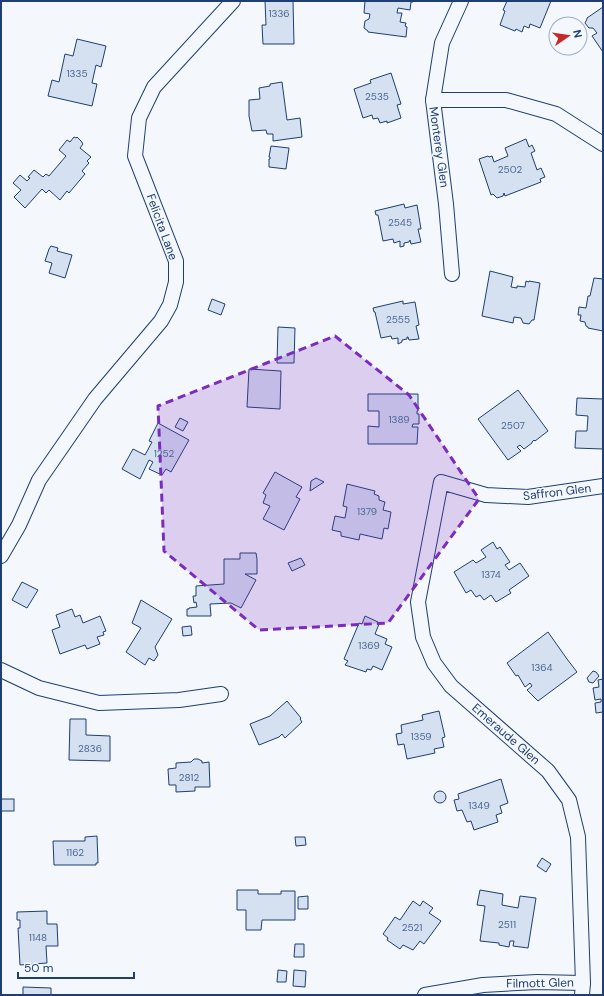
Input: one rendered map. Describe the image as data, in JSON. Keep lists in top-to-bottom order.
{
  "streets": {
    "street": [
      "Monterey Glen",
      "Felicita Lane",
      "Saffron Glen",
      "Emeraude Glen",
      "Filmott Glen"
    ]
  },
  "crossings": [
    ["Saffron Glen", "Emeraude Glen"],
    ["Emeraude Glen", "Filmott Glen"]
  ],
  "house_numbers": [
    "1336",
    "1335",
    "2535",
    "2502",
    "2545",
    "2555",
    "1389",
    "2507",
    "1252",
    "1379",
    "1374",
    "1369",
    "1364",
    "1359",
    "2836",
    "2812",
    "1349",
    "1162",
    "2511",
    "2521",
    "1148"
  ],
  "scale_bar": "50 m",
  "north": "right"
}
